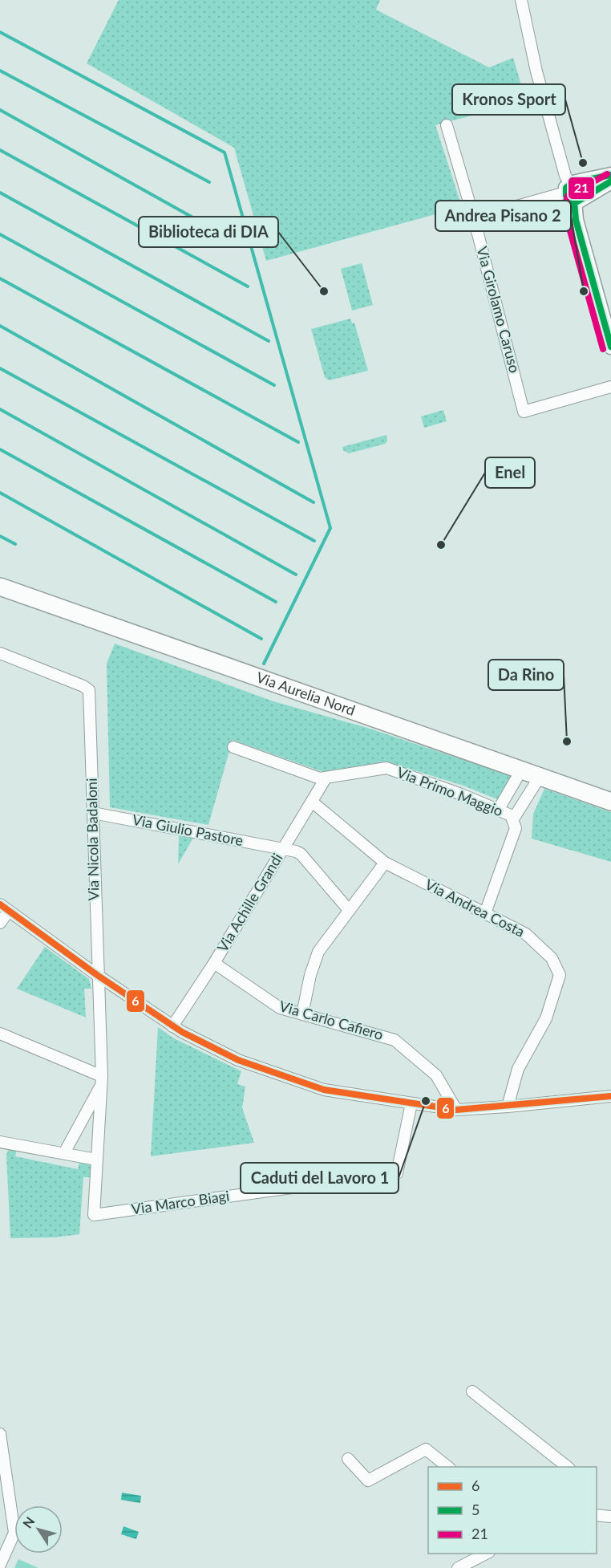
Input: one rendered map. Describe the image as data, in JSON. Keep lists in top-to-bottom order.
{
  "streets": {
    "main road": ["Via Aurelia Nord"],
    "street": [
      "Via Girolamo Caruso",
      "Via Primo Maggio",
      "Via Giulio Pastore",
      "Via Nicola Badaloni",
      "Via Achille Grandi",
      "Via Andrea Costa",
      "Via Carlo Cafiero",
      "Via Marco Biagi"
    ]
  },
  "crossings": [
    ["Via Primo Maggio", "Via Achille Grandi"],
    ["Via Primo Maggio", "Via Andrea Costa"],
    ["Via Giulio Pastore", "Via Nicola Badaloni"],
    ["Via Giulio Pastore", "Via Achille Grandi"],
    ["Via Nicola Badaloni", "Via Marco Biagi"],
    ["Via Achille Grandi", "Via Andrea Costa"],
    ["Via Achille Grandi", "Via Carlo Cafiero"]
  ],
  "places": [
    "Kronos Sport",
    "Biblioteca di DIA",
    "Andrea Pisano 2",
    "Enel",
    "Da Rino",
    "Caduti del Lavoro 1"
  ],
  "lines": ["transit line 21", "transit line 5", "transit line 6"],
  "legend": ["6", "5", "21"],
  "north": "top left"
}
